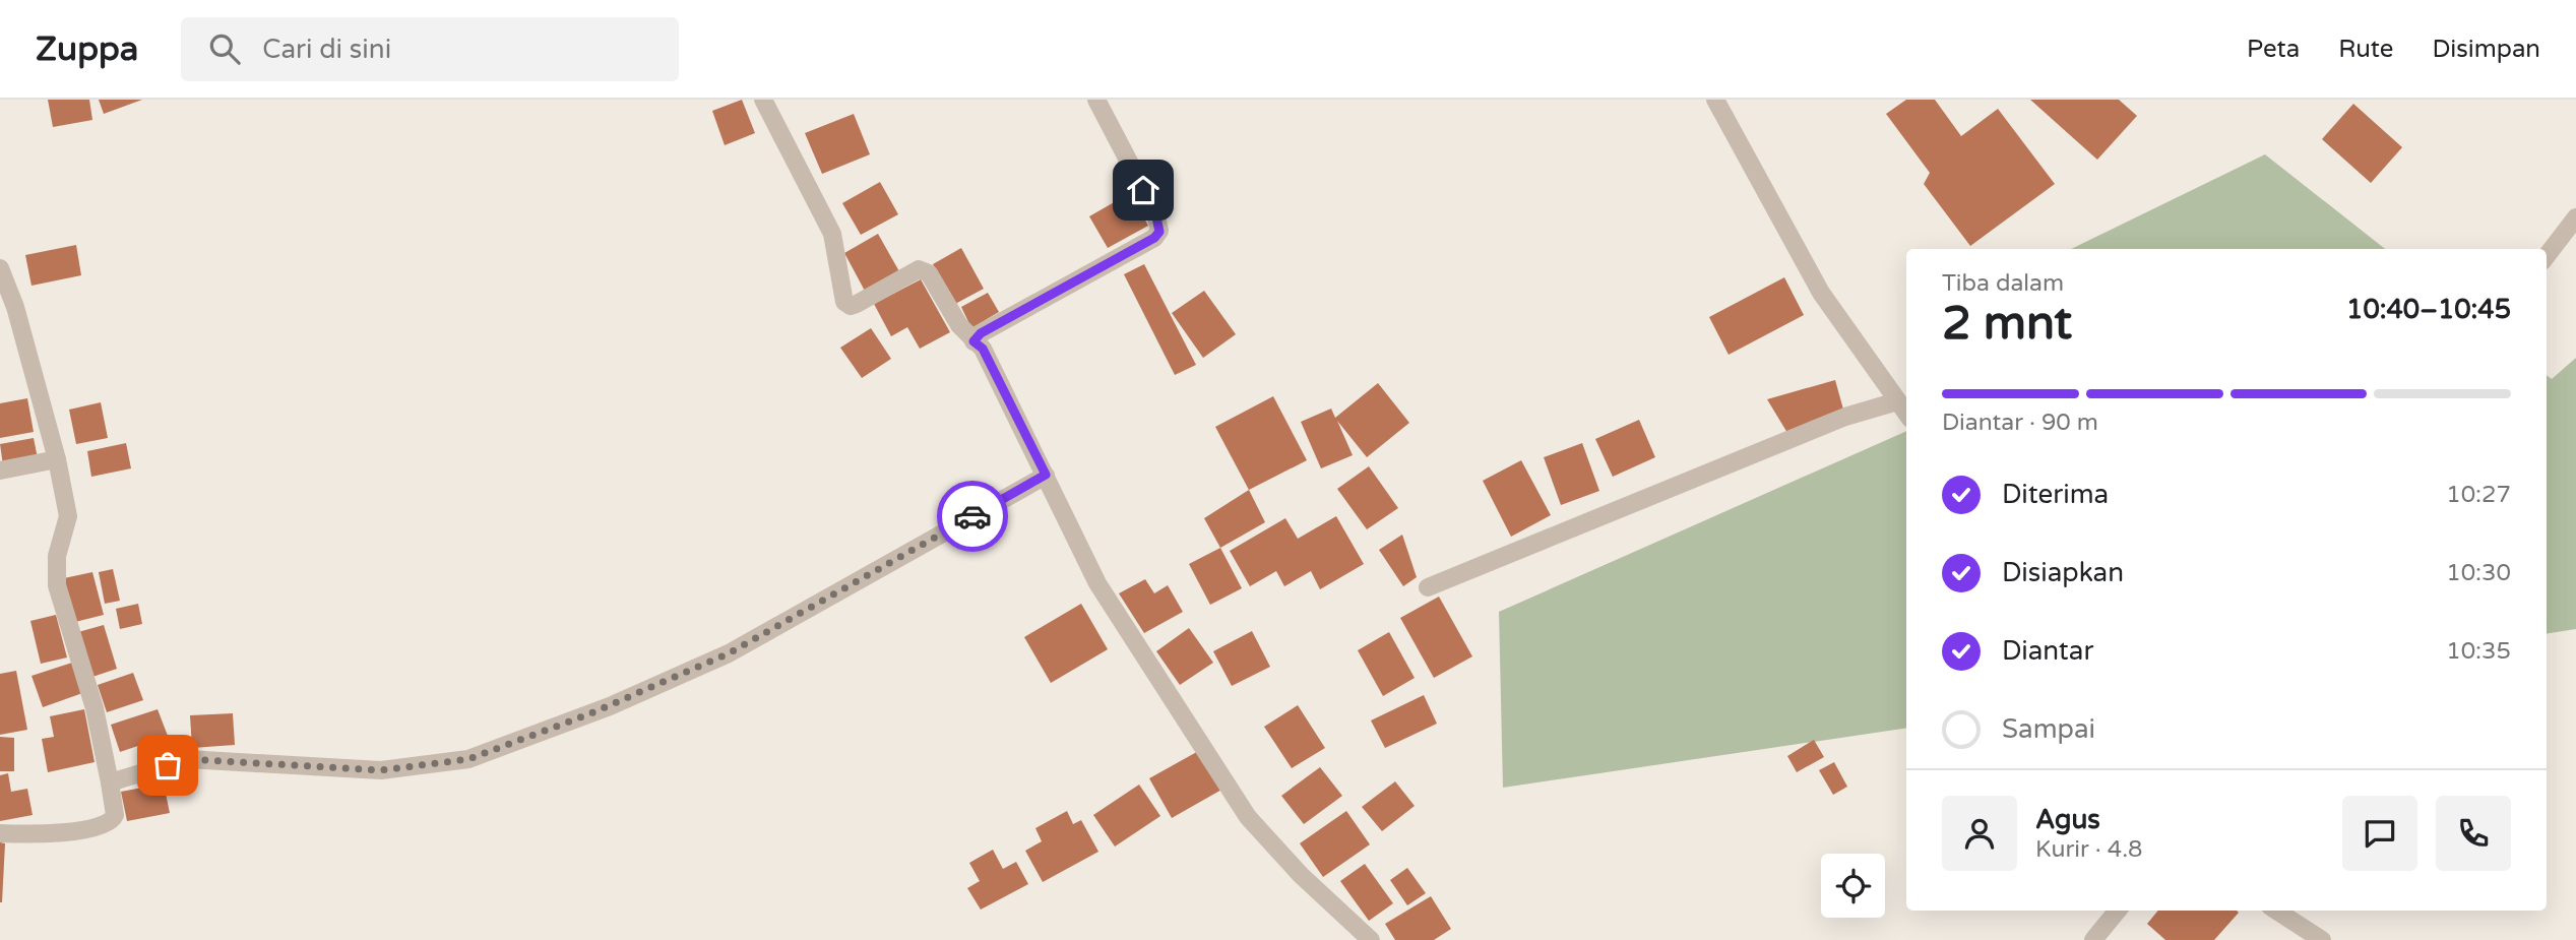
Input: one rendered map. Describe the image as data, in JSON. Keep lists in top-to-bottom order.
{
  "page": {
    "header": "Zuppa",
    "search": "Cari di sini",
    "nav": ["Peta", "Rute", "Disimpan"],
    "heading": ["2 mnt", "Tiba dalam", "10:40–10:45"],
    "panel": ["Agus", "Kurir · 4.8"],
    "bar": "Diantar · 90 m",
    "list": [
      ["Diterima", "10:27"],
      ["Disiapkan", "10:30"],
      ["Diantar", "10:35"],
      "Sampai"
    ]
  }
}
